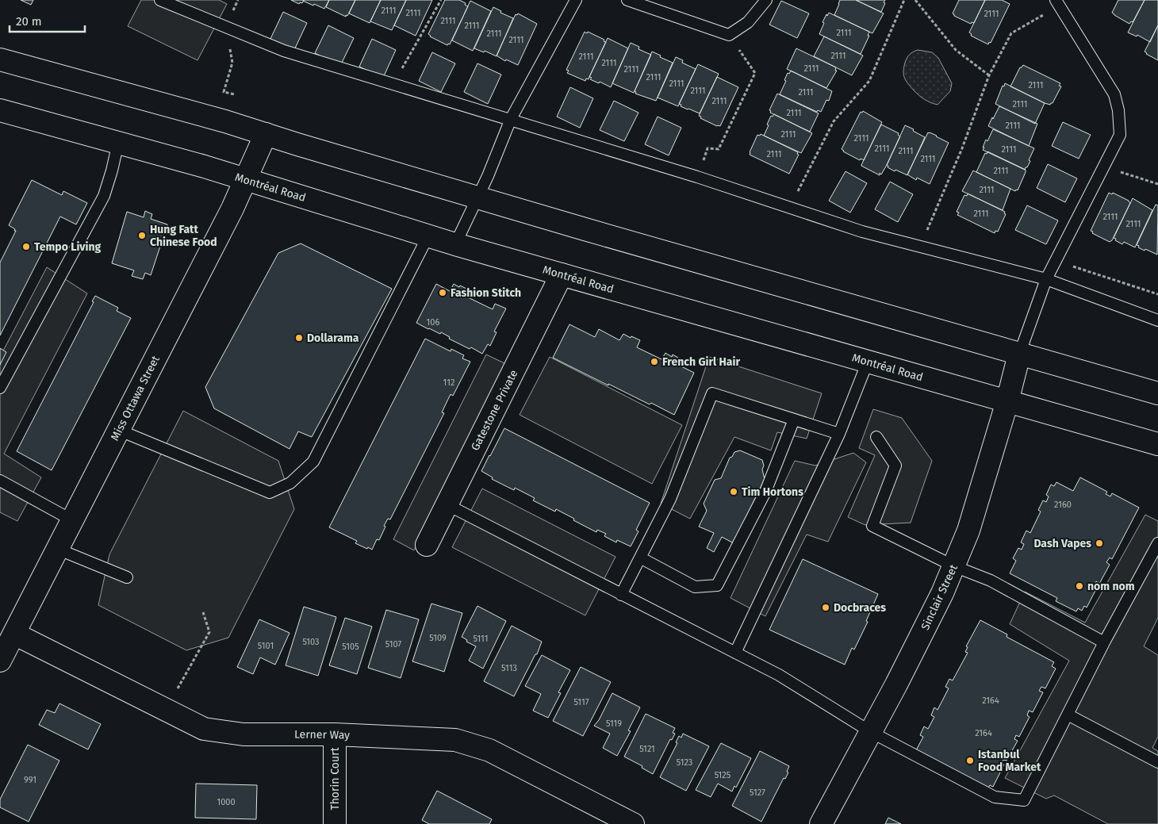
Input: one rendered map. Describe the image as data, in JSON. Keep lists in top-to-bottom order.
{
  "streets": {
    "main road": [
      "Montréal Road",
      "Miss Ottawa Street",
      "Gatestone Private",
      "Sinclair Street",
      "Lerner Way",
      "Thorin Court"
    ]
  },
  "crossings": [
    ["Montréal Road", "Miss Ottawa Street"],
    ["Montréal Road", "Gatestone Private"],
    ["Montréal Road", "Sinclair Street"],
    ["Miss Ottawa Street", "Lerner Way"],
    ["Lerner Way", "Thorin Court"]
  ],
  "places": [
    "Hung Fatt Chinese Food",
    "Tempo Living",
    "Fashion Stitch",
    "Dollarama",
    "French Girl Hair",
    "Tim Hortons",
    "Dash Vapes",
    "nom nom",
    "Docbraces",
    "Istanbul Food Market"
  ],
  "house_numbers": [
    "2111",
    "2111",
    "2111",
    "2111",
    "2111",
    "2111",
    "2111",
    "2111",
    "2111",
    "2111",
    "2111",
    "2111",
    "2111",
    "2111",
    "2111",
    "2111",
    "2111",
    "2111",
    "2111",
    "2111",
    "2111",
    "2111",
    "2111",
    "2111",
    "2111",
    "2111",
    "2111",
    "2111",
    "2111",
    "2111",
    "2111",
    "2111",
    "2111",
    "2111",
    "106",
    "112",
    "2160",
    "5109",
    "5111",
    "5103",
    "5107",
    "5101",
    "5105",
    "5113",
    "2164",
    "5117",
    "5119",
    "2164",
    "5121",
    "5123",
    "5125",
    "991",
    "5127",
    "1000"
  ],
  "scale_bar": "20 m"
}
